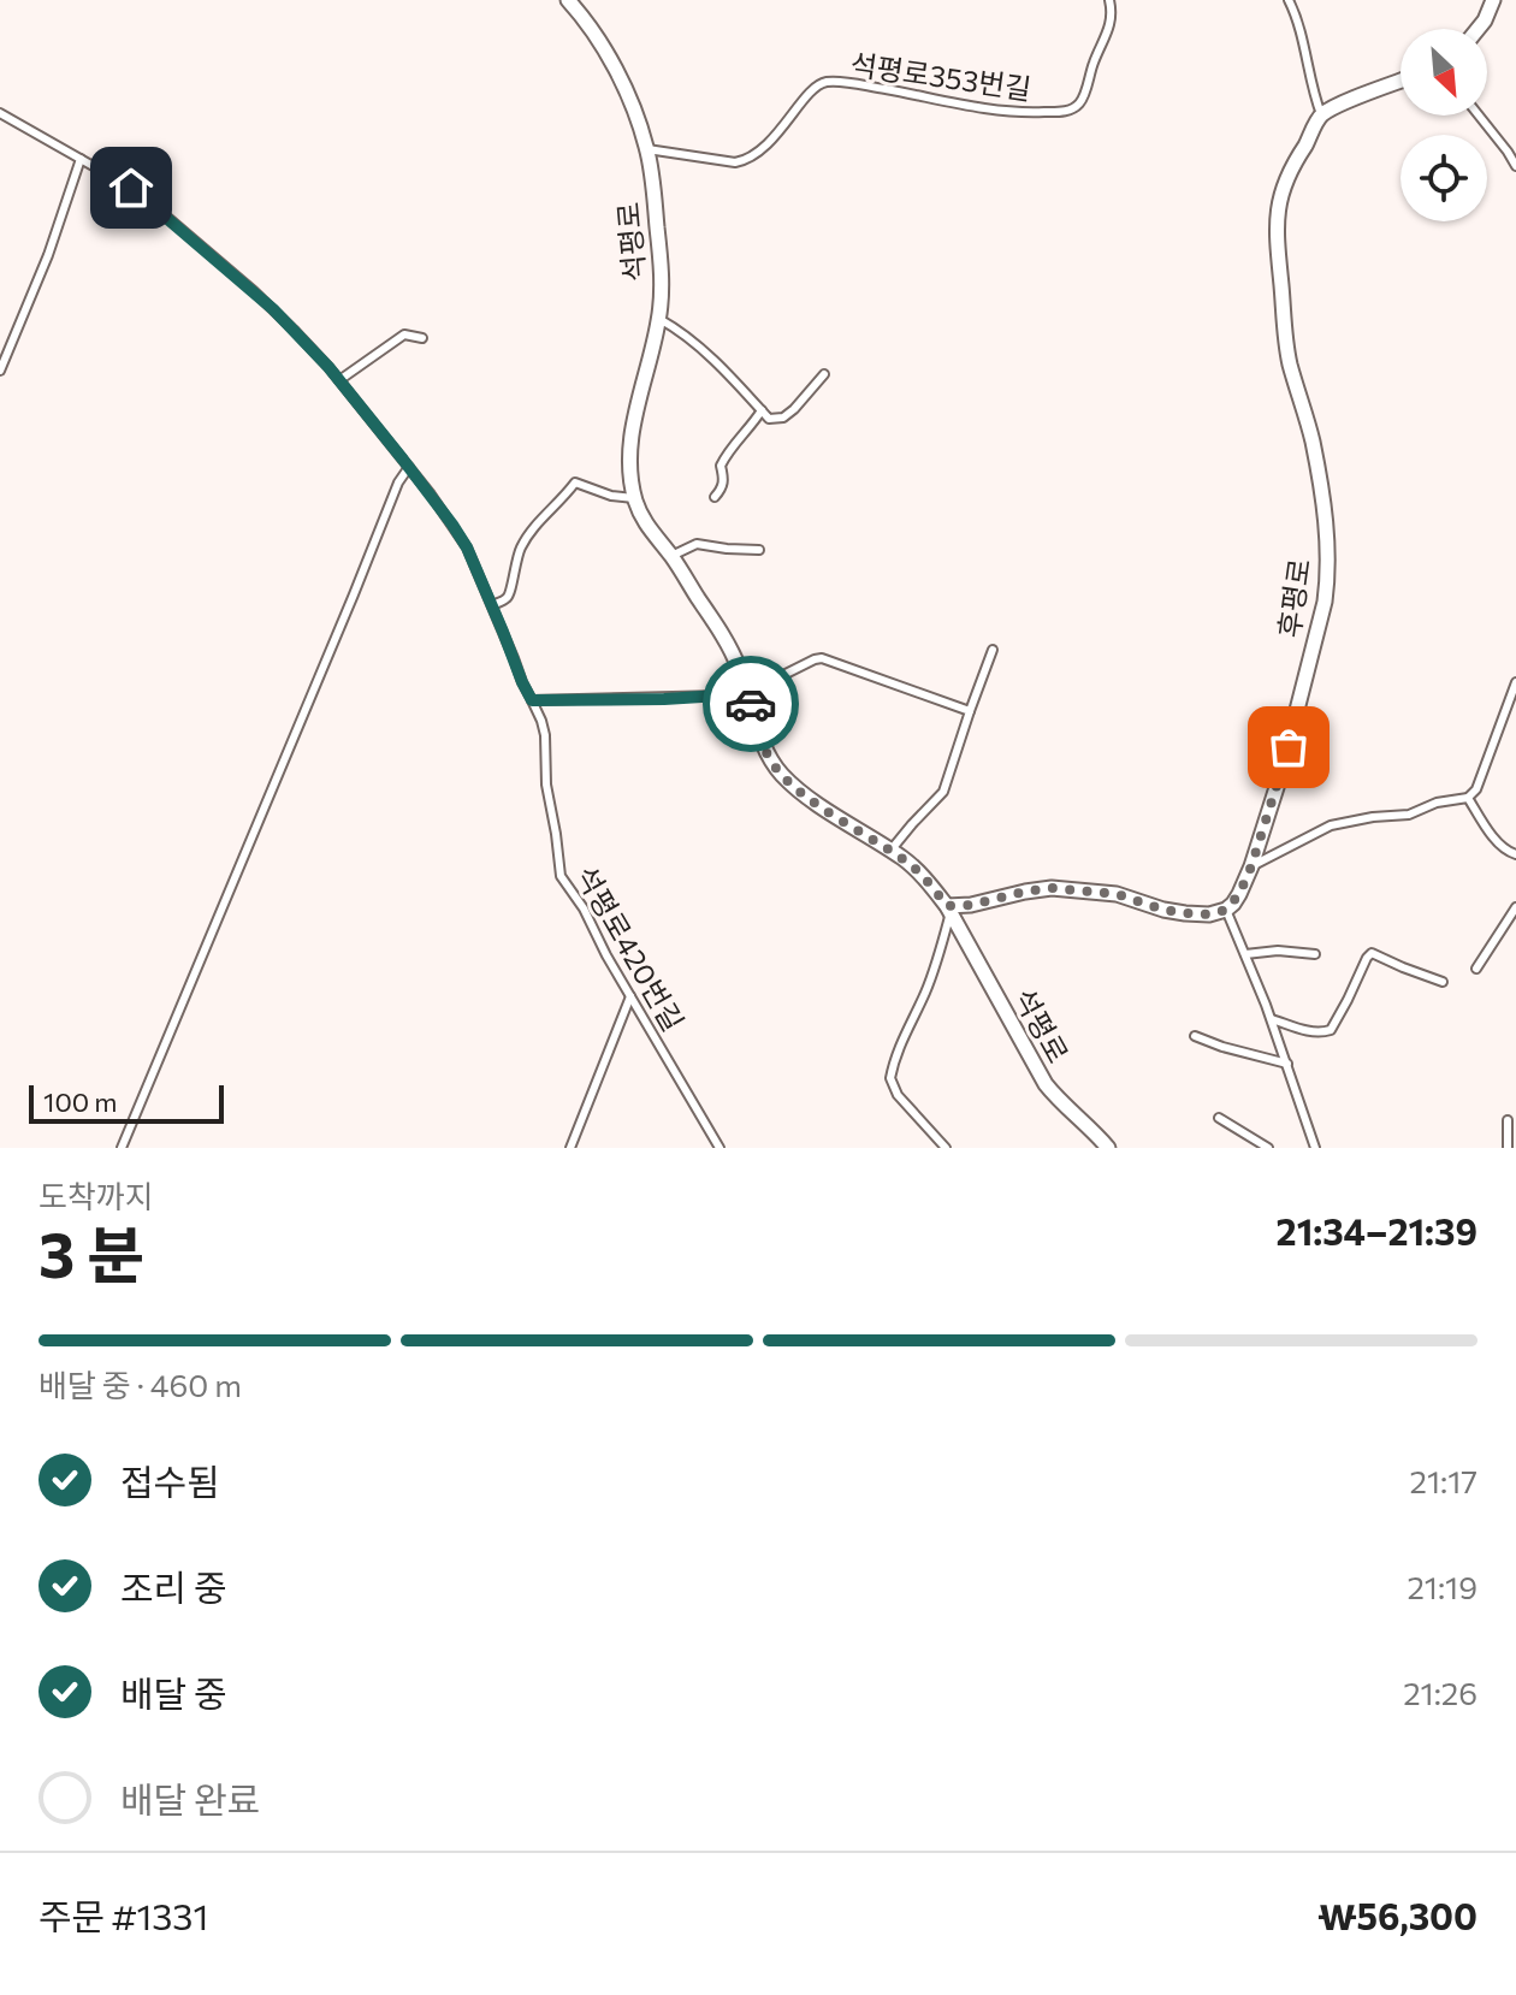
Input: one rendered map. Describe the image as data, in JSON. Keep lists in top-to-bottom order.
{
  "streets": {
    "street": ["석평로", "후평로"],
    "lane": ["석평로353번길", "석평로420번길"]
  },
  "crossings": [
    ["석평로353번길", "석평로"]
  ],
  "scale_bar": "100 m",
  "north": "bottom right",
  "page": {
    "scale": "100 m",
    "heading": ["3 분", "도착까지", "21:34–21:39"],
    "panel": ["주문 #1331", "₩56,300"],
    "bar": "배달 중 · 460 m",
    "list": [
      ["접수됨", "21:17"],
      ["조리 중", "21:19"],
      ["배달 중", "21:26"],
      "배달 완료"
    ]
  }
}
